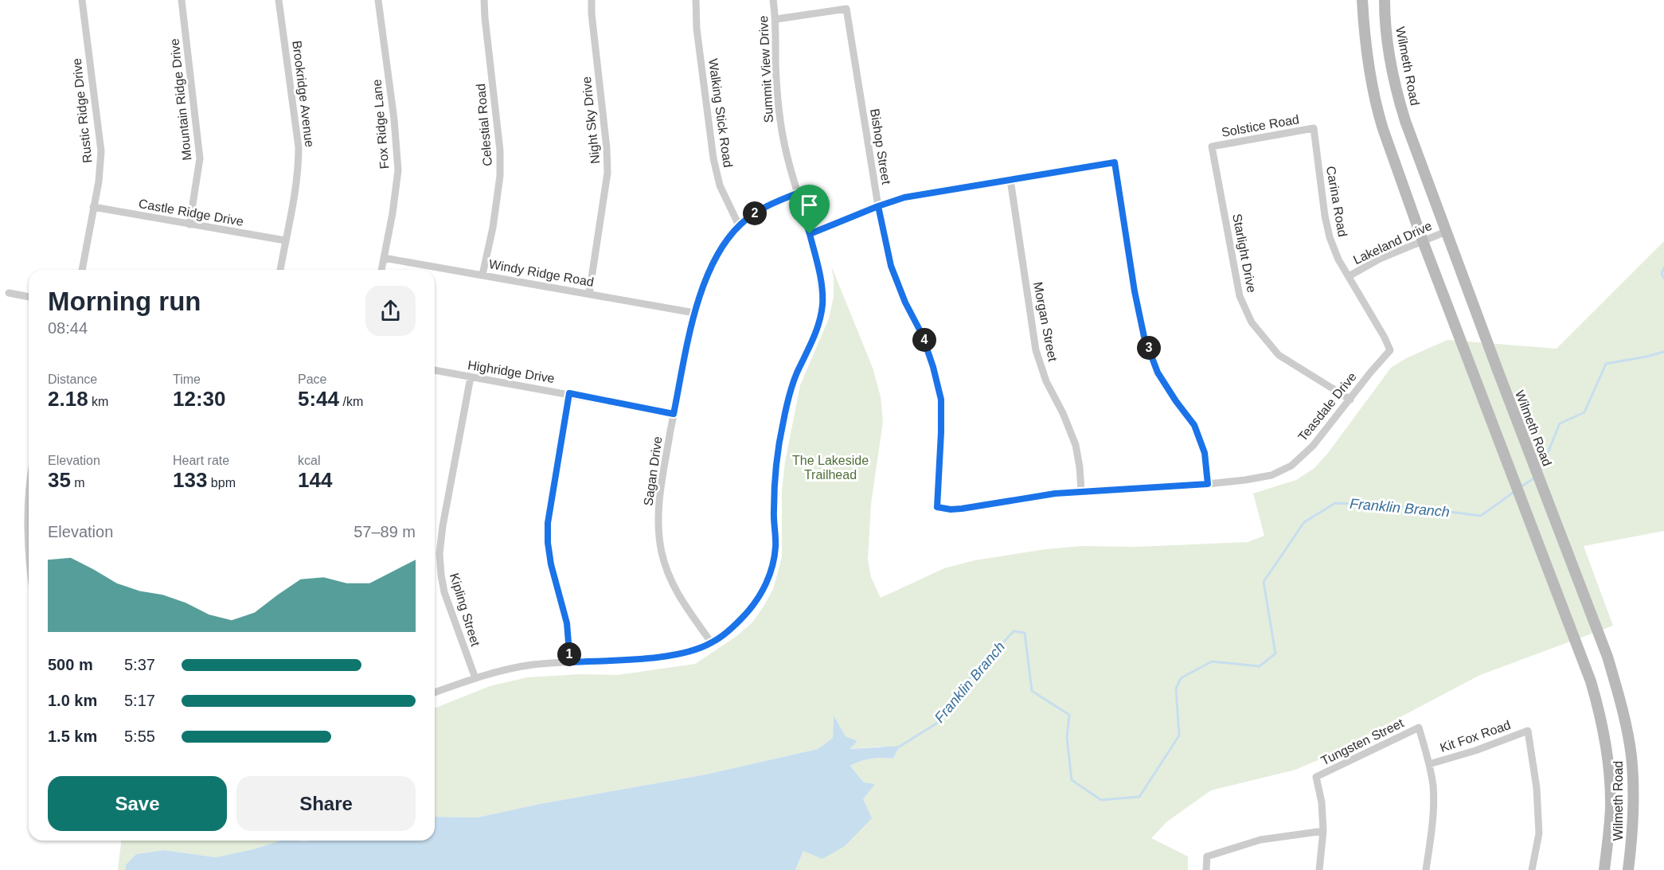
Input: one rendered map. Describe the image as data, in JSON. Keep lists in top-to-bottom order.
{
  "streets": {
    "street": [
      "Wilmeth Road",
      "Summit View Drive",
      "Brookridge Avenue",
      "Mountain Ridge Drive",
      "Rustic Ridge Drive",
      "Walking Stick Road",
      "Night Sky Drive",
      "Fox Ridge Lane",
      "Celestial Road",
      "Solstice Road",
      "Bishop Street",
      "Carina Road",
      "Castle Ridge Drive",
      "Lakeland Drive",
      "Starlight Drive",
      "Windy Ridge Road",
      "Morgan Street",
      "Highridge Drive",
      "Teasdale Drive",
      "Sagan Drive",
      "Kipling Street",
      "Kit Fox Road",
      "Tungsten Street"
    ]
  },
  "crossings": [
    ["Wilmeth Road", "Lakeland Drive"],
    ["Summit View Drive", "Bishop Street"],
    ["Summit View Drive", "Sagan Drive"],
    ["Summit View Drive", "Kipling Street"],
    ["Brookridge Avenue", "Castle Ridge Drive"],
    ["Mountain Ridge Drive", "Castle Ridge Drive"],
    ["Rustic Ridge Drive", "Castle Ridge Drive"],
    ["Walking Stick Road", "Sagan Drive"],
    ["Night Sky Drive", "Windy Ridge Road"],
    ["Fox Ridge Lane", "Windy Ridge Road"],
    ["Celestial Road", "Windy Ridge Road"],
    ["Solstice Road", "Carina Road"],
    ["Solstice Road", "Starlight Drive"],
    ["Bishop Street", "Teasdale Drive"],
    ["Carina Road", "Lakeland Drive"],
    ["Carina Road", "Teasdale Drive"],
    ["Starlight Drive", "Teasdale Drive"],
    ["Windy Ridge Road", "Sagan Drive"],
    ["Morgan Street", "Teasdale Drive"],
    ["Highridge Drive", "Sagan Drive"],
    ["Highridge Drive", "Kipling Street"],
    ["Kit Fox Road", "Tungsten Street"]
  ],
  "water": ["Franklin Branch"],
  "parks": ["The Lakeside Trailhead"],
  "page": {
    "pins": [
      "2",
      "4",
      "3",
      "1"
    ],
    "heading": ["Morning run", "08:44"],
    "stats": [
      ["Distance", "2.18 km"],
      ["Time", "12:30"],
      ["Pace", "5:44 /km"],
      ["Elevation", "35 m"],
      ["Heart rate", "133 bpm"],
      ["kcal", "144"]
    ],
    "chart": ["Elevation", "57–89 m"],
    "list": [
      {
        "name": "500 m",
        "note": "5:37"
      },
      {
        "name": "1.0 km",
        "note": "5:17"
      },
      {
        "name": "1.5 km",
        "note": "5:55"
      }
    ],
    "buttons": ["Save", "Share"]
  }
}
